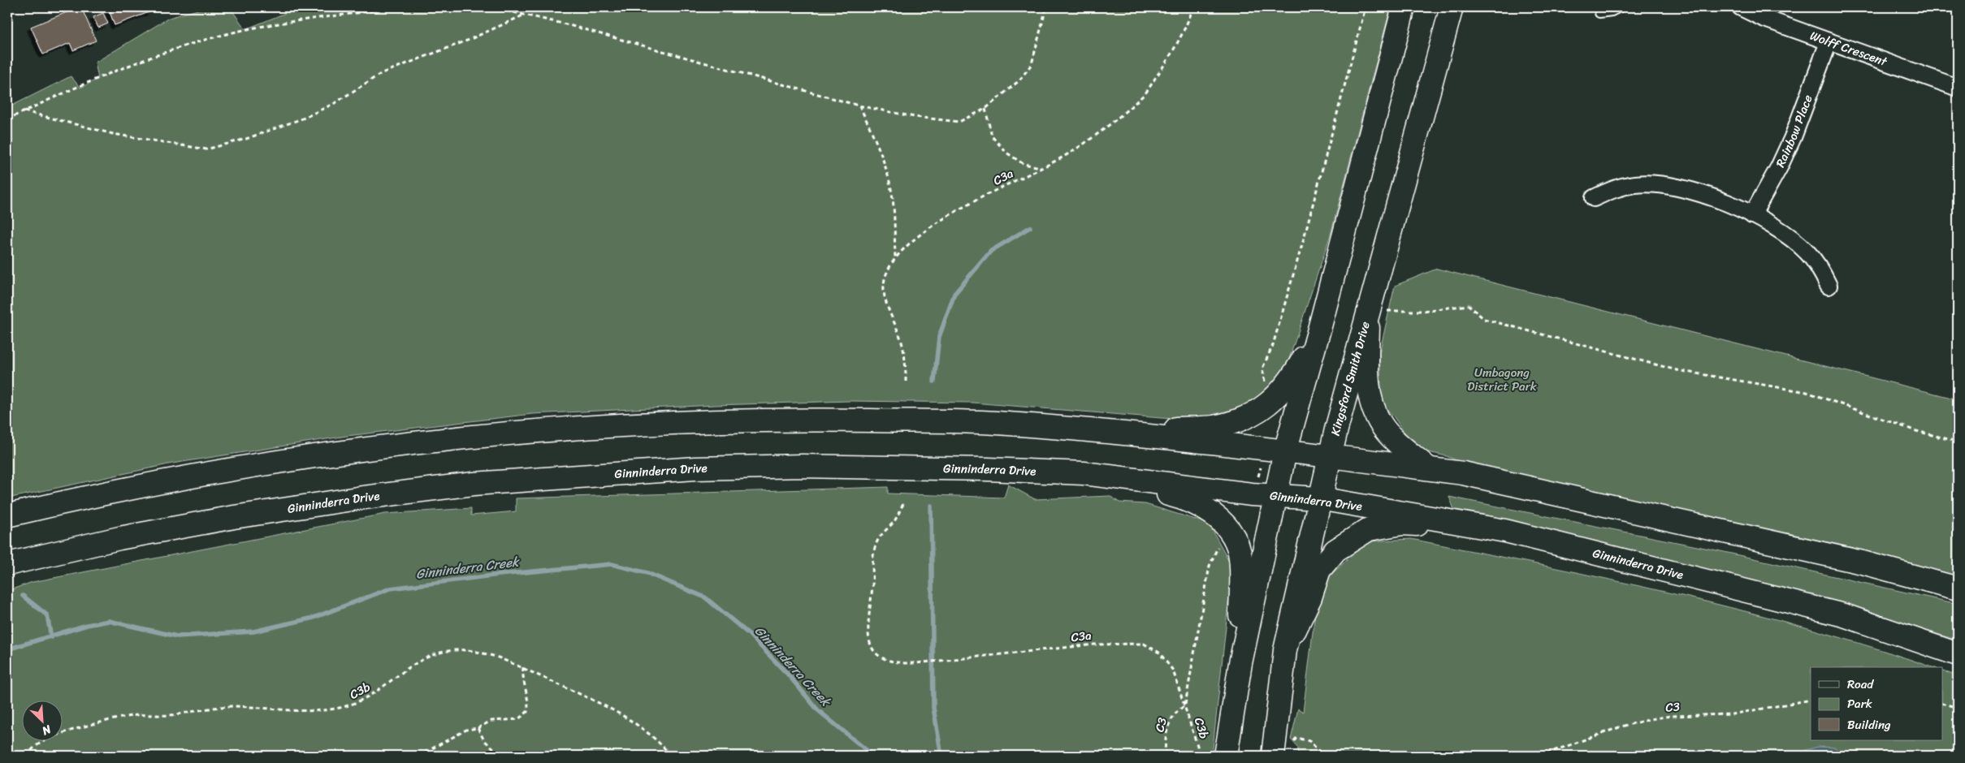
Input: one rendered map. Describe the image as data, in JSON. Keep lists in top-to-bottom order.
{
  "streets": {
    "main road": ["Kingsford Smith Drive", "Ginninderra Drive"],
    "street": ["Wolff Crescent", "Rainbow Place"],
    "path": ["C3a", "C3b", "C3"]
  },
  "crossings": [
    ["Wolff Crescent", "Rainbow Place"],
    ["C3a", "C3b"],
    ["C3a", "C3"],
    ["Kingsford Smith Drive", "Ginninderra Drive"],
    ["C3b", "C3"]
  ],
  "water": ["Ginninderra Creek"],
  "parks": ["Umbagong District Park"],
  "legend": ["Road", "Park", "Building"],
  "north": "bottom right"
}
